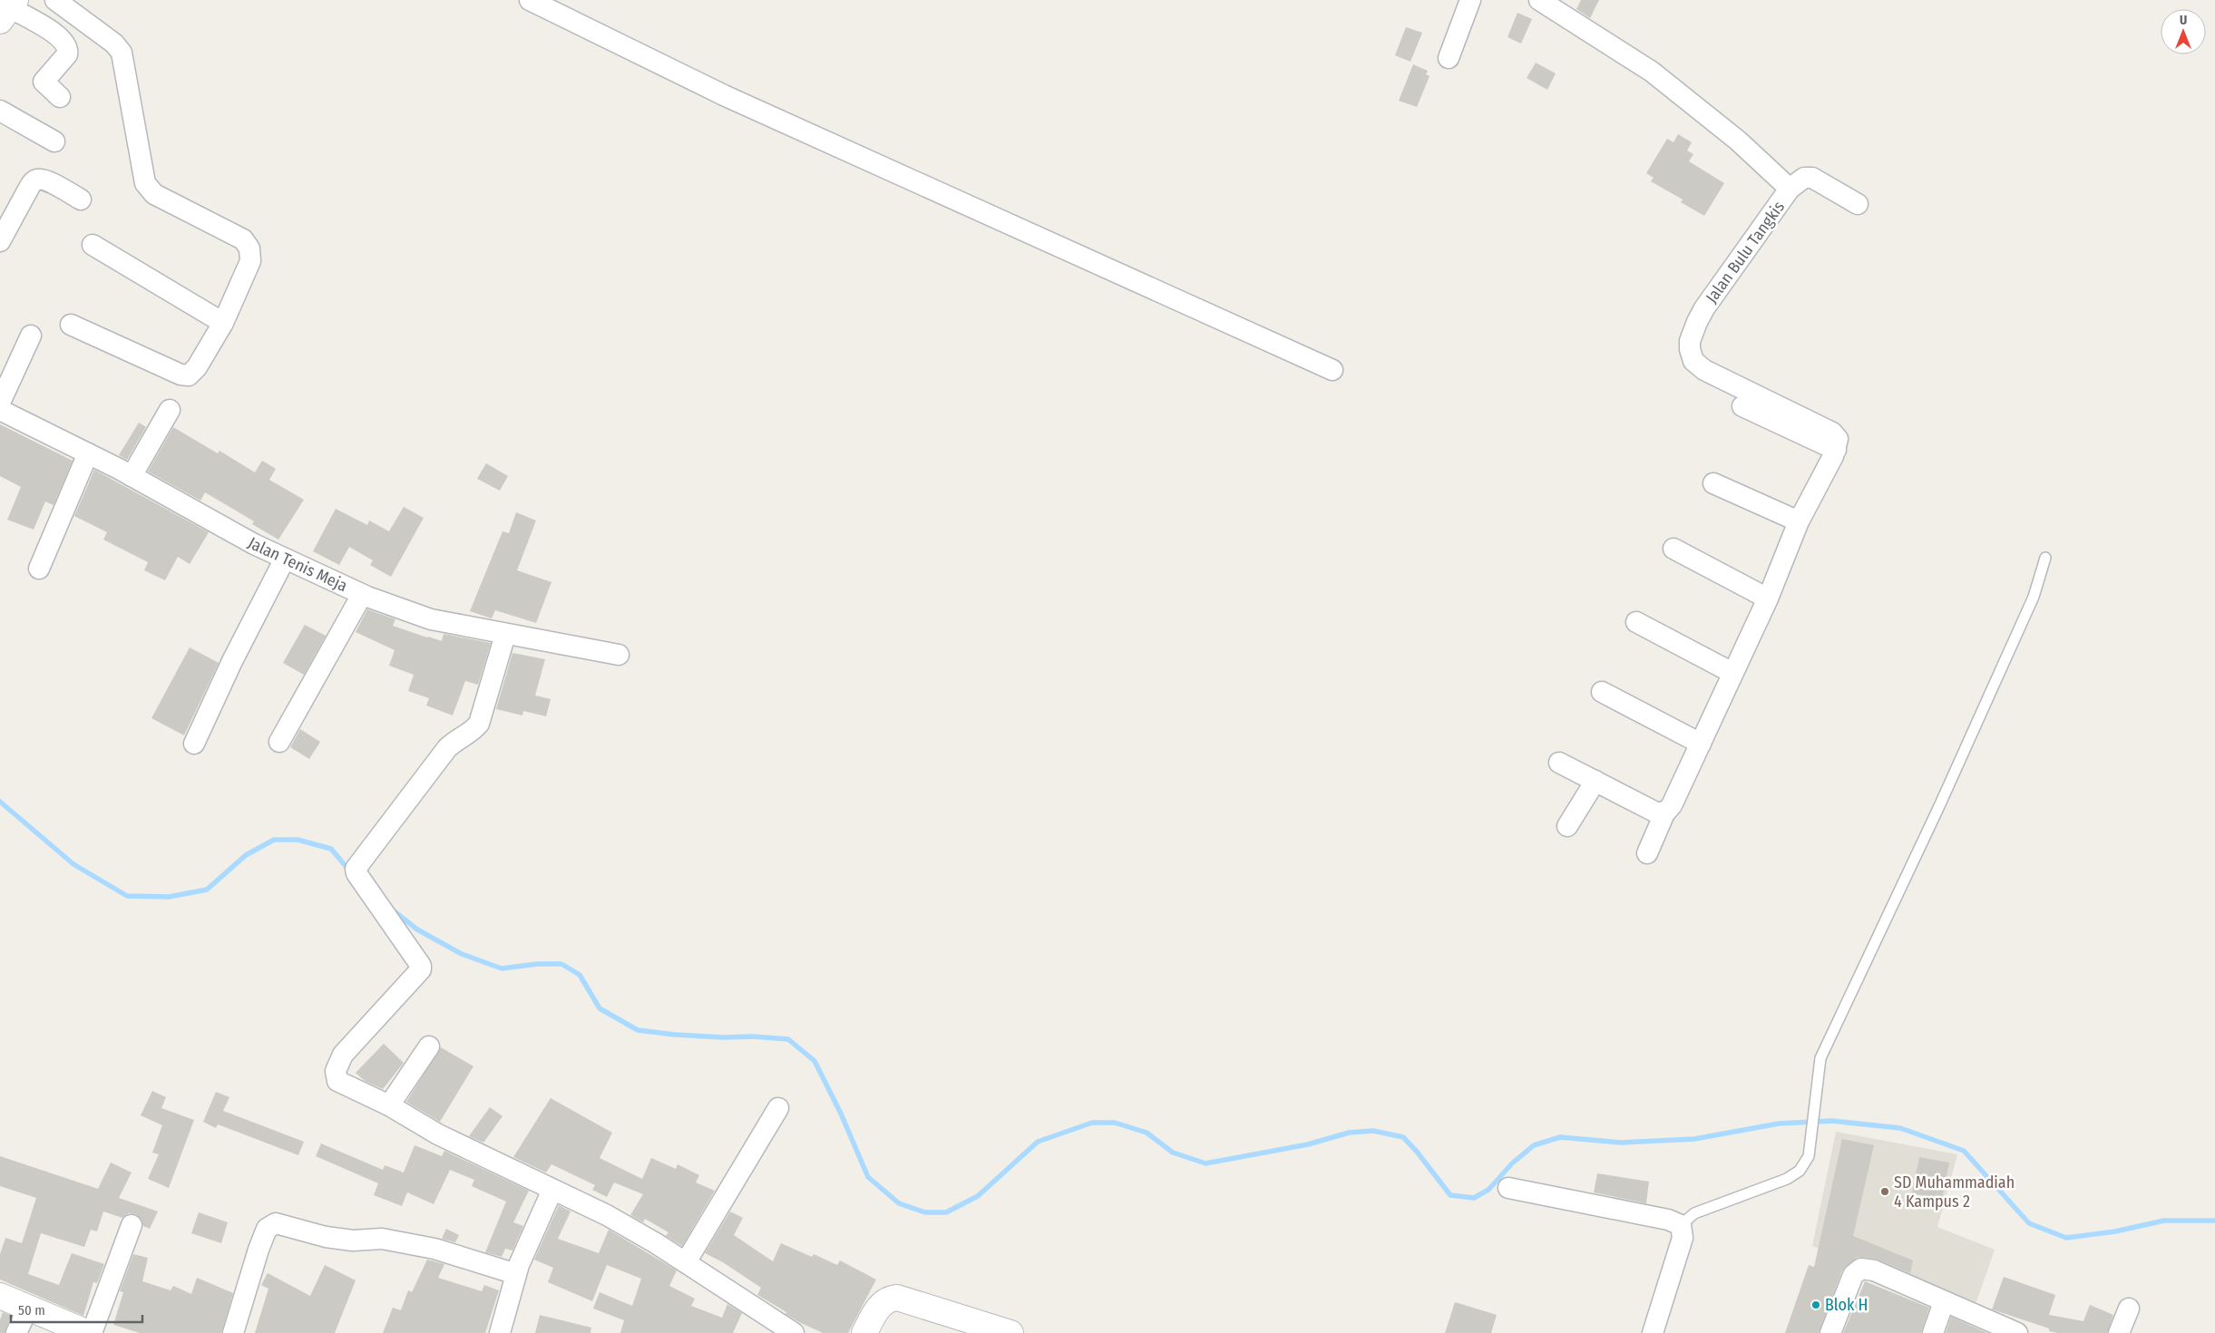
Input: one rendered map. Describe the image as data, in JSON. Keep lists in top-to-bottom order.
{
  "streets": {
    "street": ["Jalan Bulu Tangkis", "Jalan Tenis Meja"]
  },
  "places": ["SD Muhammadiah 4 Kampus 2", "Blok H"],
  "scale_bar": "50 m",
  "north": "top"
}
